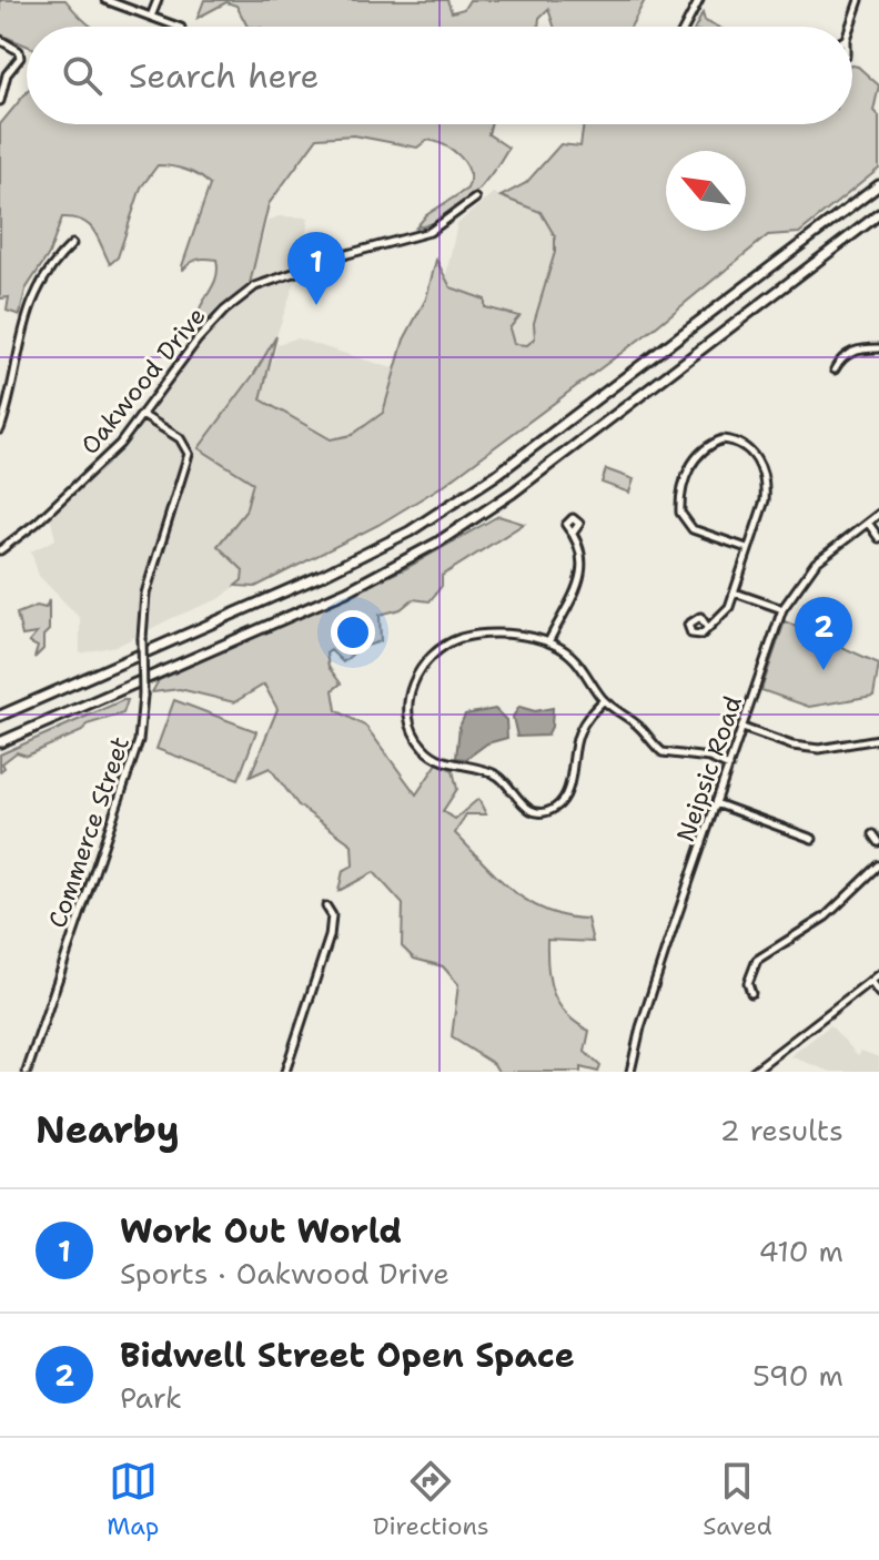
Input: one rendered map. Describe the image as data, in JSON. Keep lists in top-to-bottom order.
{
  "streets": {
    "street": ["Oakwood Drive", "Neipsic Road", "Commerce Street"]
  },
  "crossings": [
    ["Oakwood Drive", "Commerce Street"]
  ],
  "north": "top left",
  "page": {
    "search": "Search here",
    "pins": ["1", "2"],
    "heading": ["Nearby", "2 results"],
    "list": [
      {
        "mark": "1",
        "name": "Work Out World",
        "note": "Sports · Oakwood Drive",
        "value": "410 m"
      },
      {
        "mark": "2",
        "name": "Bidwell Street Open Space",
        "note": "Park",
        "value": "590 m"
      }
    ],
    "nav": ["Map", "Directions", "Saved"]
  }
}
